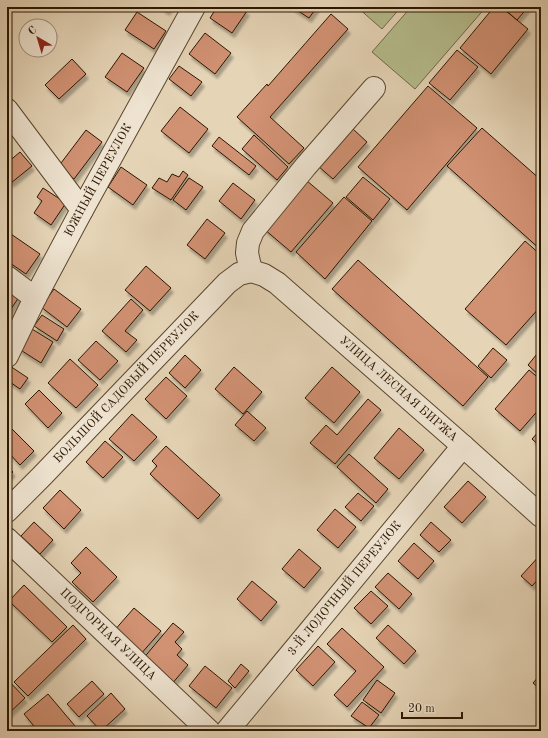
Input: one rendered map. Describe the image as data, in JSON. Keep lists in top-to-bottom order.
{
  "streets": {
    "street": [
      "ЮЖНЫЙ ПЕРЕУЛОК",
      "БОЛЬШОЙ САДОВЫЙ ПЕРЕУЛОК",
      "УЛИЦА ЛЕСНАЯ БИРЖА",
      "3-Й ЛОДОЧНЫЙ ПЕРЕУЛОК",
      "ПОДГОРНАЯ УЛИЦА"
    ]
  },
  "crossings": [
    ["БОЛЬШОЙ САДОВЫЙ ПЕРЕУЛОК", "УЛИЦА ЛЕСНАЯ БИРЖА"],
    ["УЛИЦА ЛЕСНАЯ БИРЖА", "3-Й ЛОДОЧНЫЙ ПЕРЕУЛОК"]
  ],
  "scale_bar": "20 m",
  "north": "top left"
}
